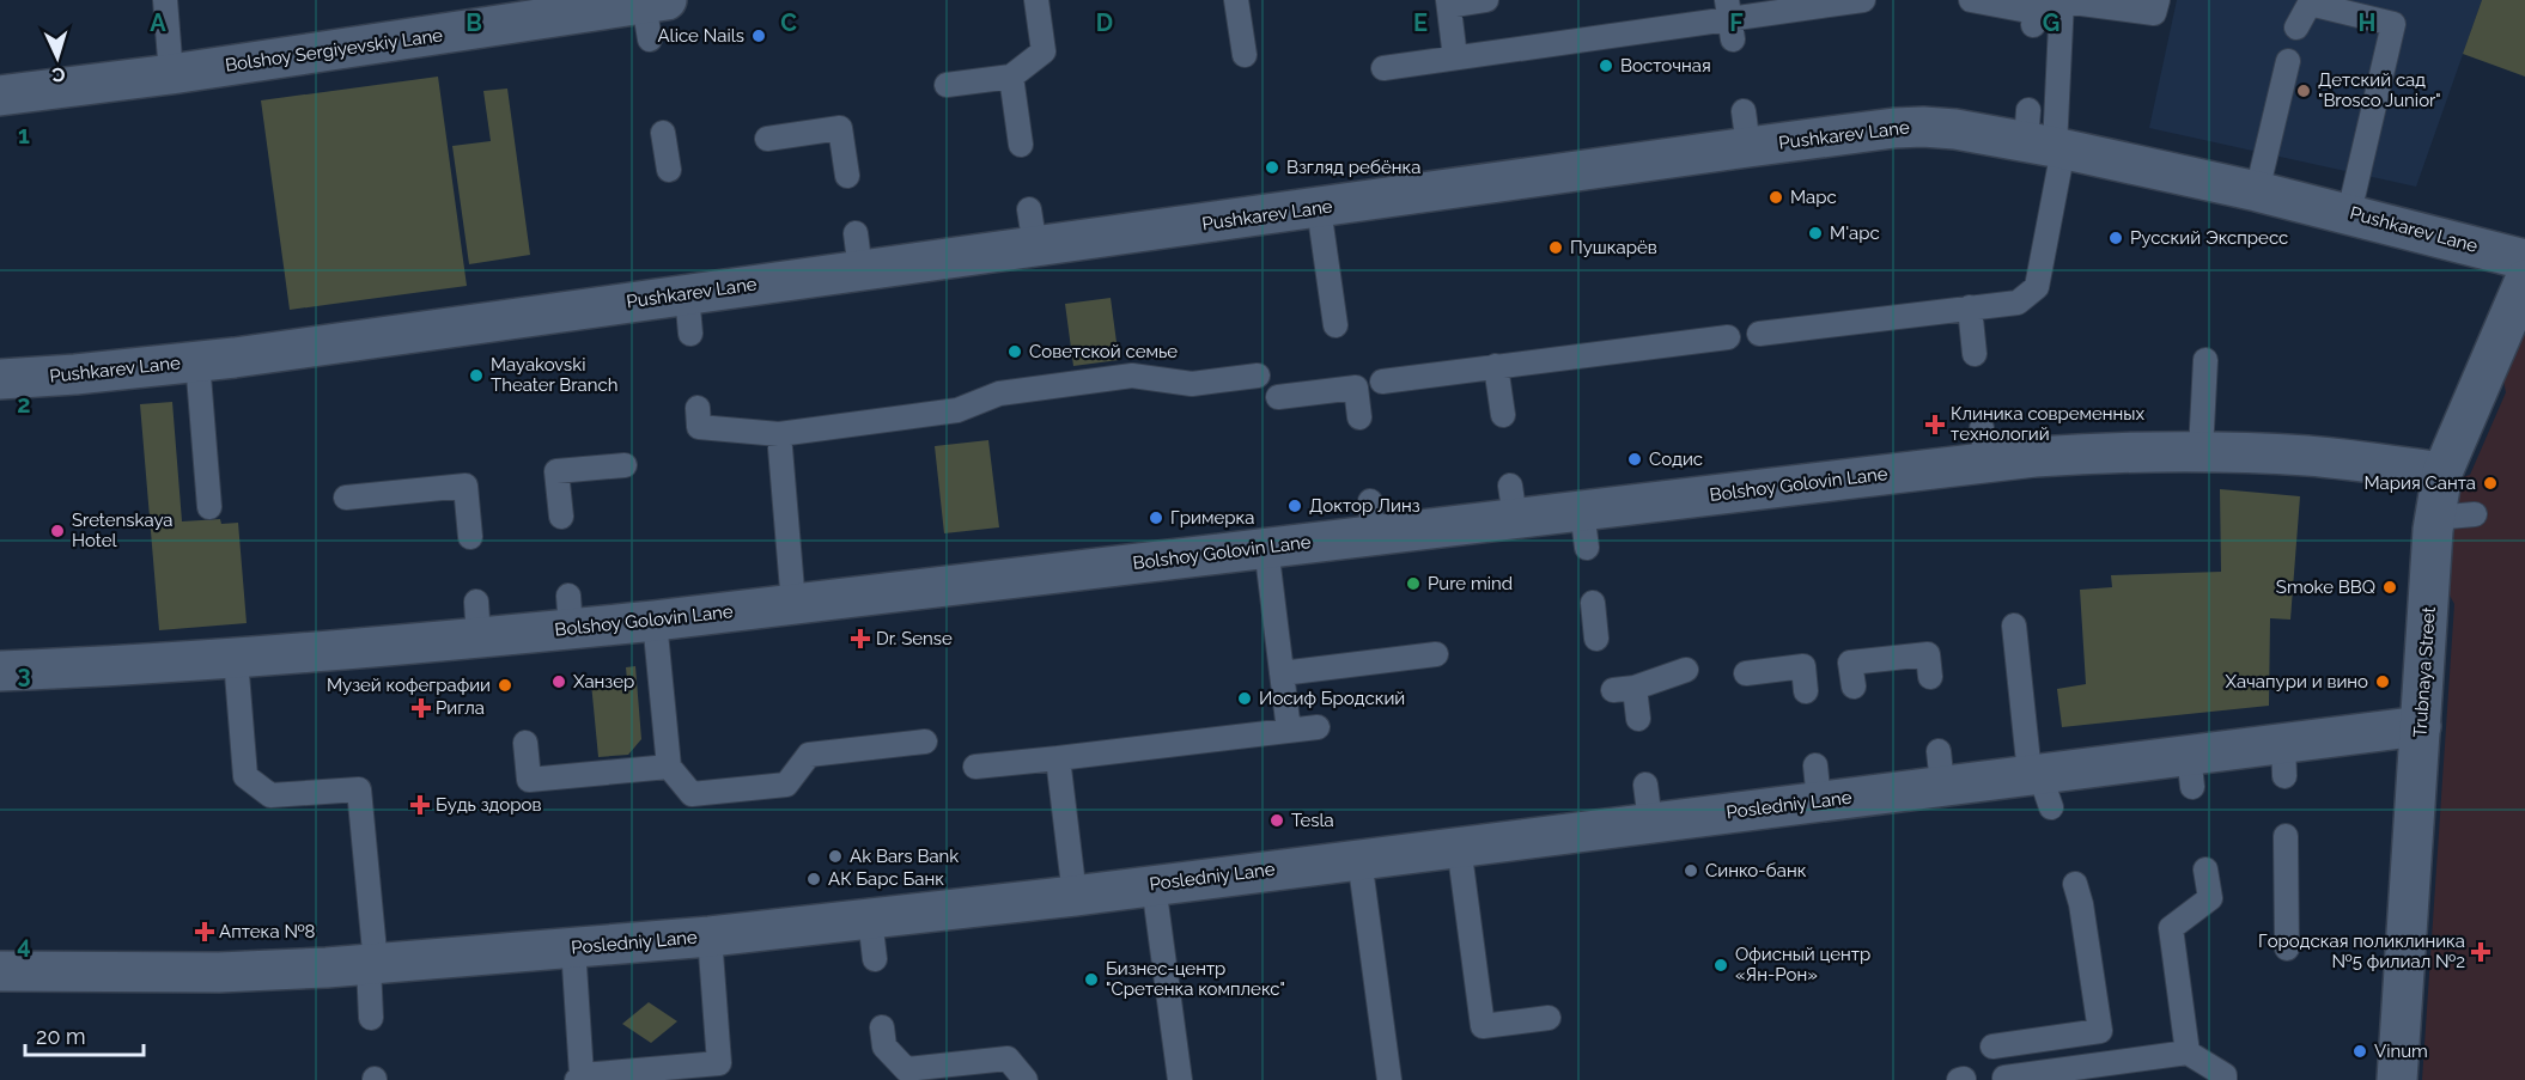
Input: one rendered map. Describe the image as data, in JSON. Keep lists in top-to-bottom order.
{
  "streets": {
    "street": [
      "Bolshoy Sergiyevskiy Lane",
      "Pushkarev Lane",
      "Bolshoy Golovin Lane",
      "Trubnaya Street",
      "Posledniy Lane"
    ]
  },
  "crossings": [
    ["Bolshoy Golovin Lane", "Trubnaya Street"],
    ["Trubnaya Street", "Posledniy Lane"]
  ],
  "places": {
    "other": [
      "Alice Nails",
      "Восточная",
      "Детский сад \"Brosco Junior\"",
      "Взгляд ребёнка",
      "Марс",
      "М'арс",
      "Русский Экспресс",
      "Пушкарёв",
      "Советской семье",
      "Mayakovski Theater Branch",
      "Содис",
      "Мария Санта",
      "Доктор Линз",
      "Гримерка",
      "Sretenskaya Hotel",
      "Pure mind",
      "Smoke BBQ",
      "Ханзер",
      "Хачапури и вино",
      "Музей кофеграфии",
      "Иосиф Бродский",
      "Tesla",
      "Ak Bars Bank",
      "Синко-банк",
      "АК Барс Банк",
      "Офисный центр «Ян-Рон»",
      "Бизнес-центр \"Сретенка комплекс\"",
      "Vinum"
    ],
    "health": [
      "Клиника современных технологий",
      "Dr. Sense",
      "Ригла",
      "Будь здоров",
      "Аптека №8",
      "Городская поликлиника №5 филиал №2"
    ]
  },
  "scale_bar": "20 m",
  "north": "bottom",
  "grid": {
    "columns": [
      "A",
      "B",
      "C",
      "D",
      "E",
      "F",
      "G",
      "H"
    ],
    "rows": [
      "1",
      "2",
      "3",
      "4"
    ]
  }
}
